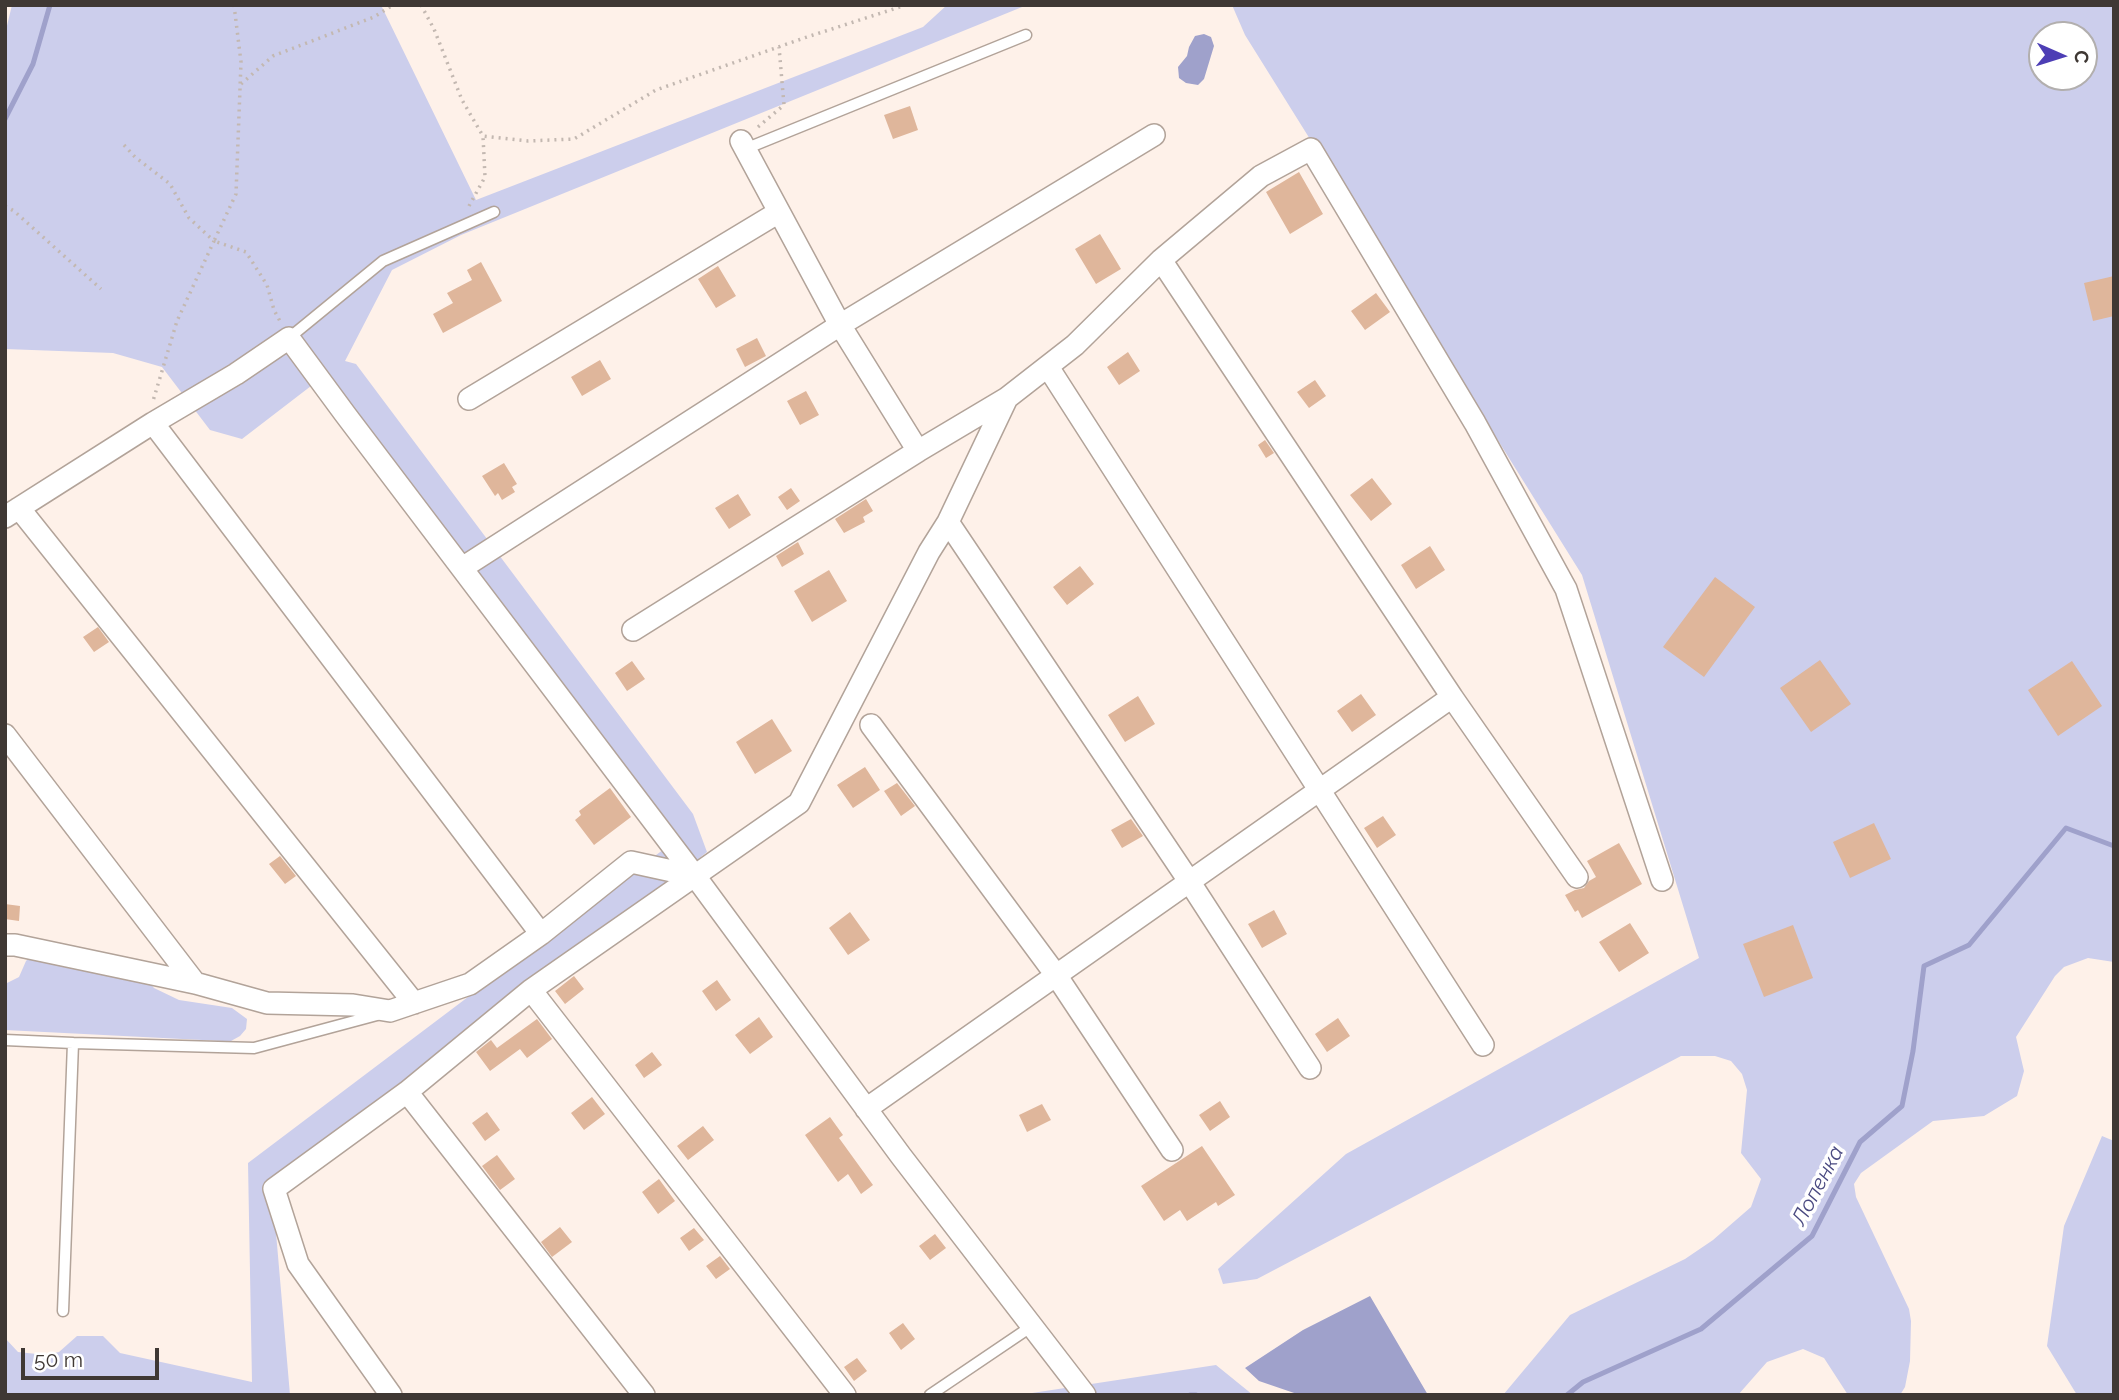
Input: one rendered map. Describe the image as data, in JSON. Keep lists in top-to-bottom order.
{
  "water": ["Лопенка"],
  "scale_bar": "50 m",
  "north": "right"
}
